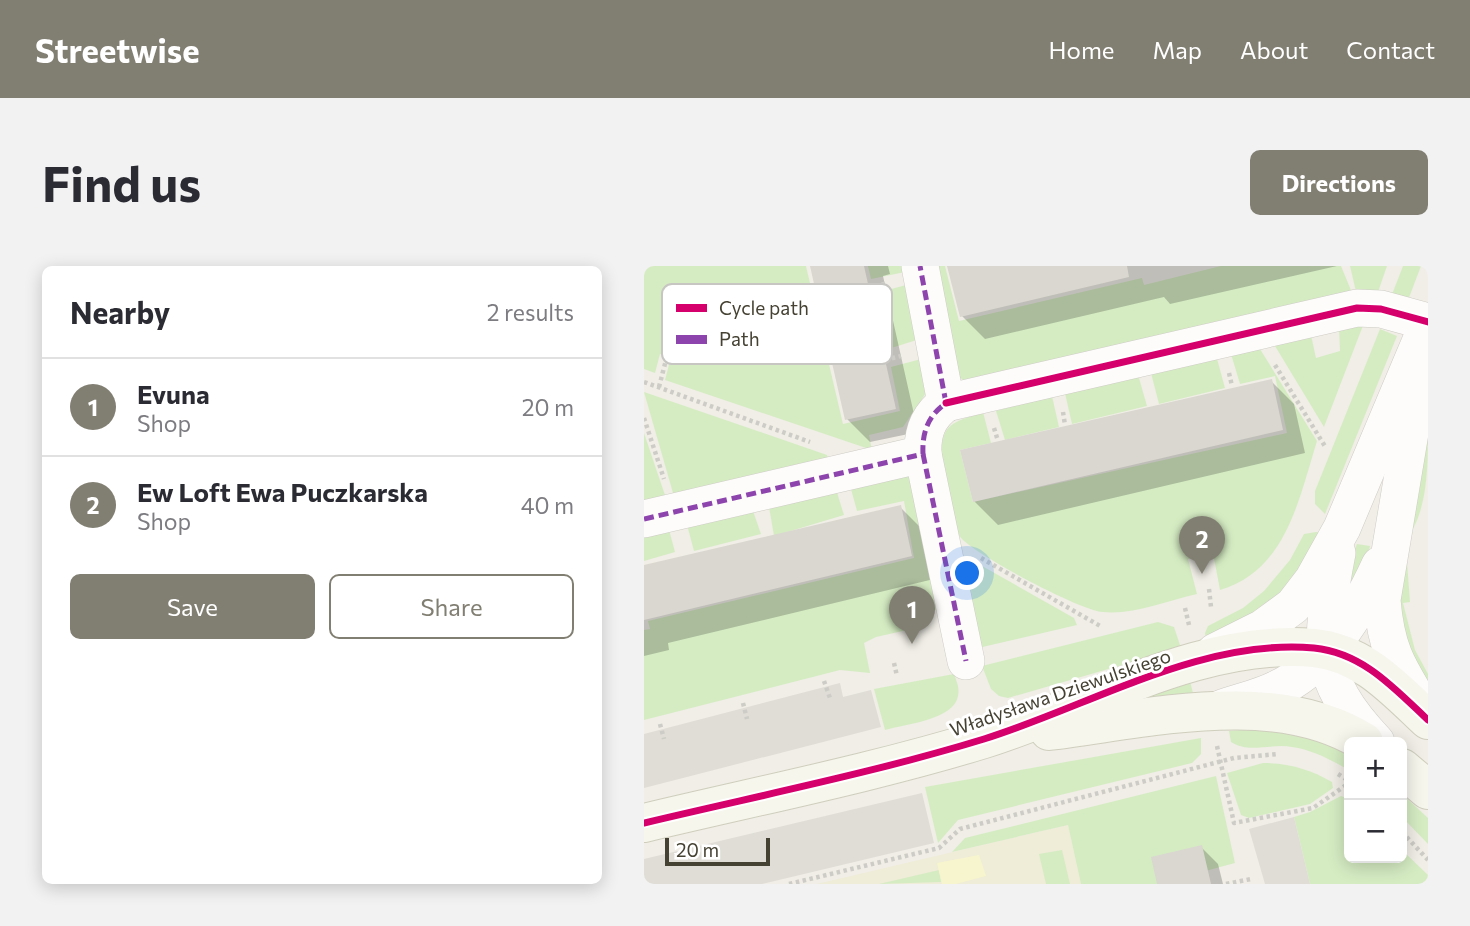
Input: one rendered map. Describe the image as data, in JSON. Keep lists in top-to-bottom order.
{
  "streets": {
    "street": ["Władysława Dziewulskiego"]
  },
  "legend": ["Cycle path", "Path"],
  "scale_bar": "20 m",
  "page": {
    "header": "Streetwise",
    "nav": [
      "Home",
      "Map",
      "About",
      "Contact"
    ],
    "buttons": [
      "Directions",
      ["Save", "Share"]
    ],
    "title": "Find us",
    "heading": ["Nearby", "2 results"],
    "list": [
      {
        "mark": "1",
        "name": "Evuna",
        "note": "Shop",
        "value": "20 m"
      },
      {
        "mark": "2",
        "name": "Ew Loft Ewa Puczkarska",
        "note": "Shop",
        "value": "40 m"
      }
    ],
    "pins": ["2", "1"],
    "map_buttons": ["+", "−"],
    "scale": "20 m"
  }
}
